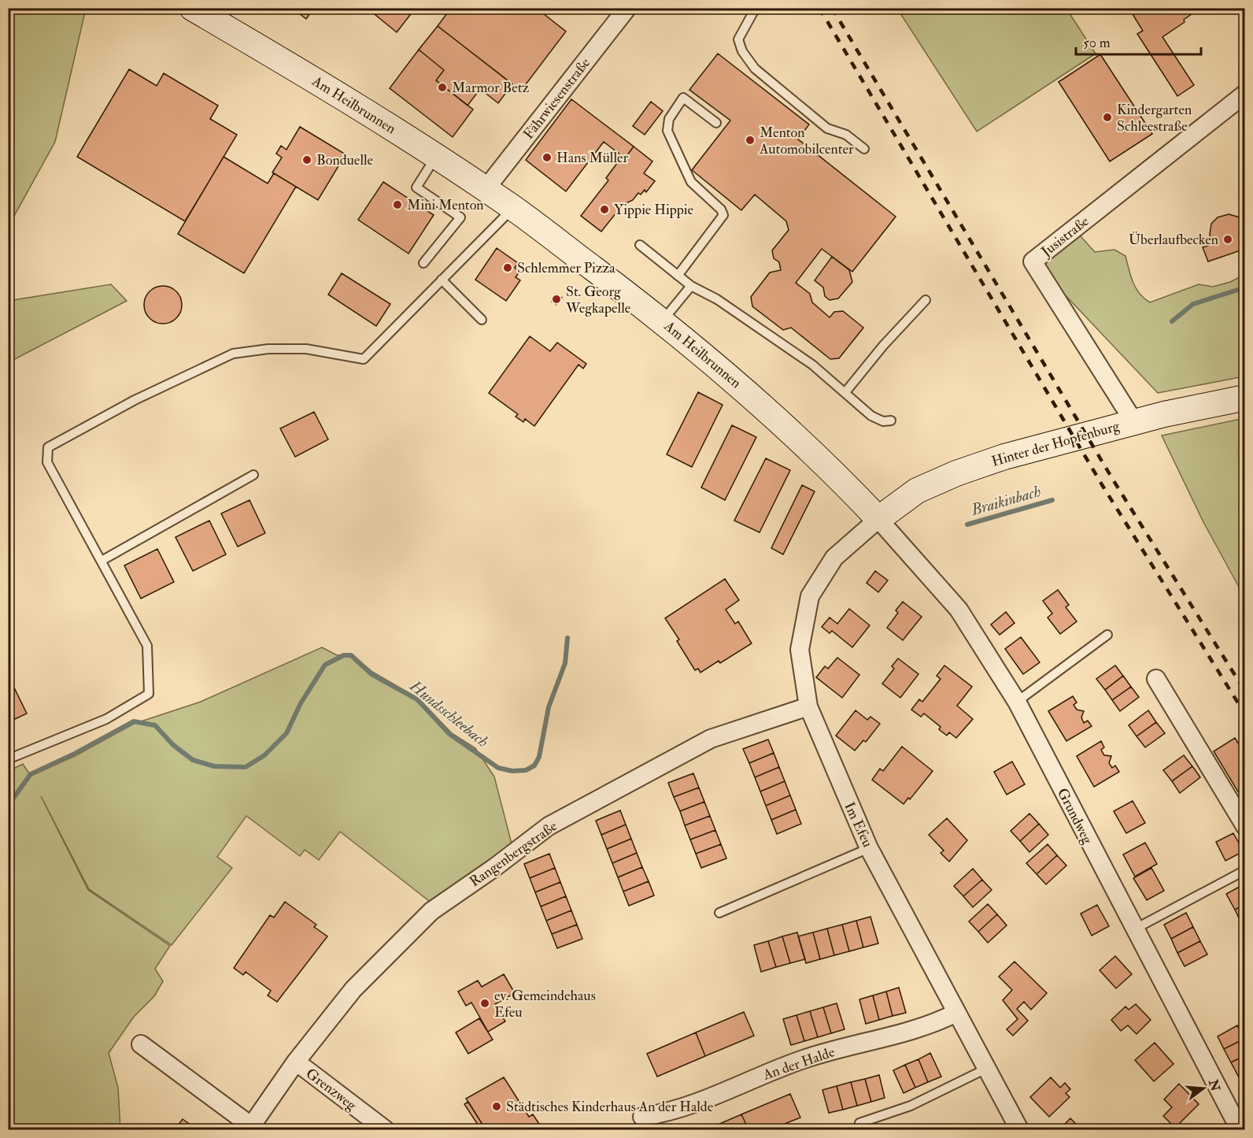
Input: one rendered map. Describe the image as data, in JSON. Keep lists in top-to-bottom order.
{
  "streets": {
    "street": [
      "Fährwiesenstraße",
      "Am Heilbrunnen",
      "Jusistraße",
      "Hinter der Hopfenburg",
      "Grundweg",
      "Im Efeu",
      "Rangenbergstraße",
      "An der Halde",
      "Grenzweg"
    ]
  },
  "crossings": [
    ["Fährwiesenstraße", "Am Heilbrunnen"],
    ["Am Heilbrunnen", "Hinter der Hopfenburg"],
    ["Am Heilbrunnen", "Grundweg"],
    ["Am Heilbrunnen", "Im Efeu"],
    ["Jusistraße", "Hinter der Hopfenburg"],
    ["Hinter der Hopfenburg", "Grundweg"],
    ["Hinter der Hopfenburg", "Im Efeu"],
    ["Grundweg", "Im Efeu"],
    ["Im Efeu", "Rangenbergstraße"],
    ["Im Efeu", "An der Halde"],
    ["Rangenbergstraße", "Grenzweg"]
  ],
  "water": ["Braikinbach", "Hundsschleebach"],
  "places": [
    "Marmor Betz",
    "Kindergarten Schleestraße",
    "Menton Automobilcenter",
    "Hans Müller",
    "Bonduelle",
    "Mini Menton",
    "Yippie Hippie",
    "Überlaufbecken",
    "Schlemmer Pizza",
    "St. Georg Wegkapelle",
    "ev. Gemeindehaus Efeu",
    "Städtisches Kinderhaus An der Halde"
  ],
  "scale_bar": "50 m",
  "north": "right"
}
